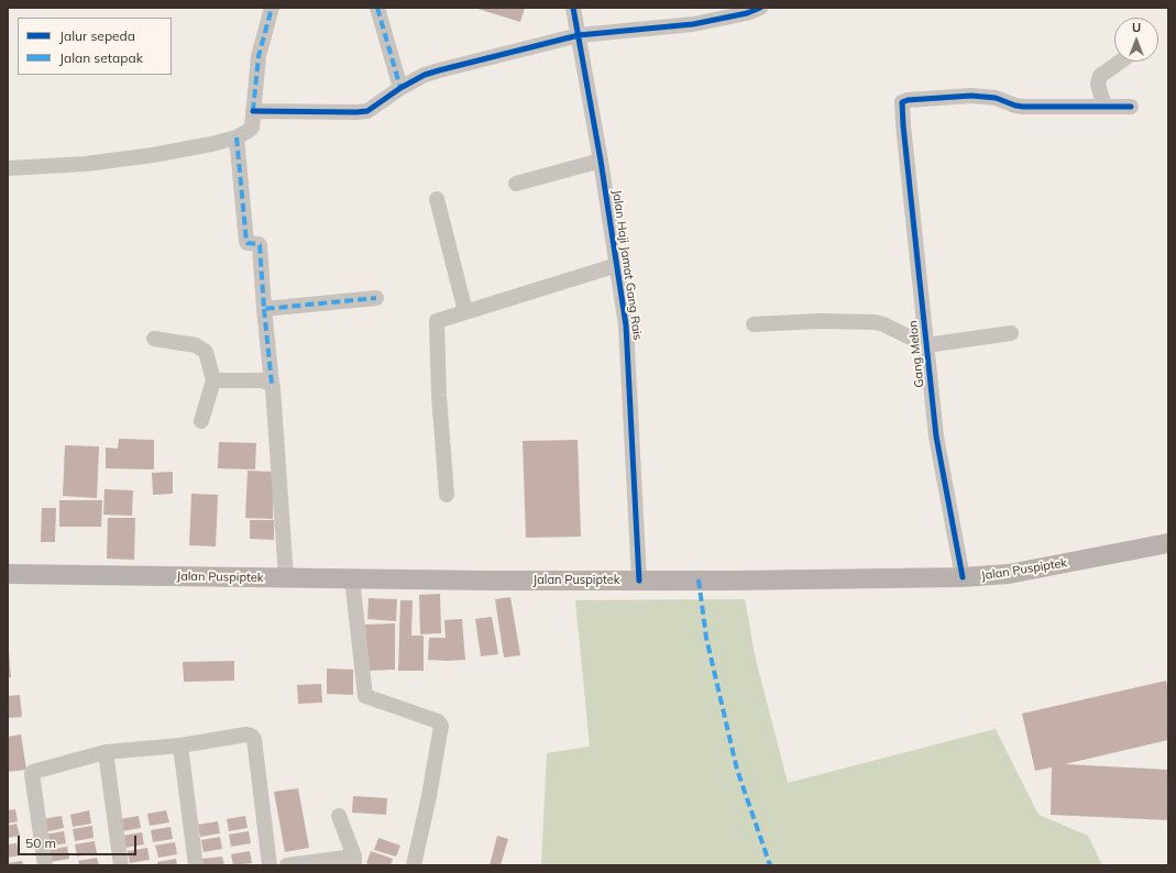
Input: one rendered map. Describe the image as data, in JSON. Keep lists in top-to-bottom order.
{
  "streets": {
    "main road": ["Jalan Puspiptek"],
    "street": ["Jalan Haji Jamat Gang Rais", "Gang Melon"]
  },
  "crossings": [
    ["Jalan Haji Jamat Gang Rais", "Jalan Puspiptek"],
    ["Gang Melon", "Jalan Puspiptek"]
  ],
  "legend": ["Jalur sepeda", "Jalan setapak"],
  "scale_bar": "50 m",
  "north": "top"
}
